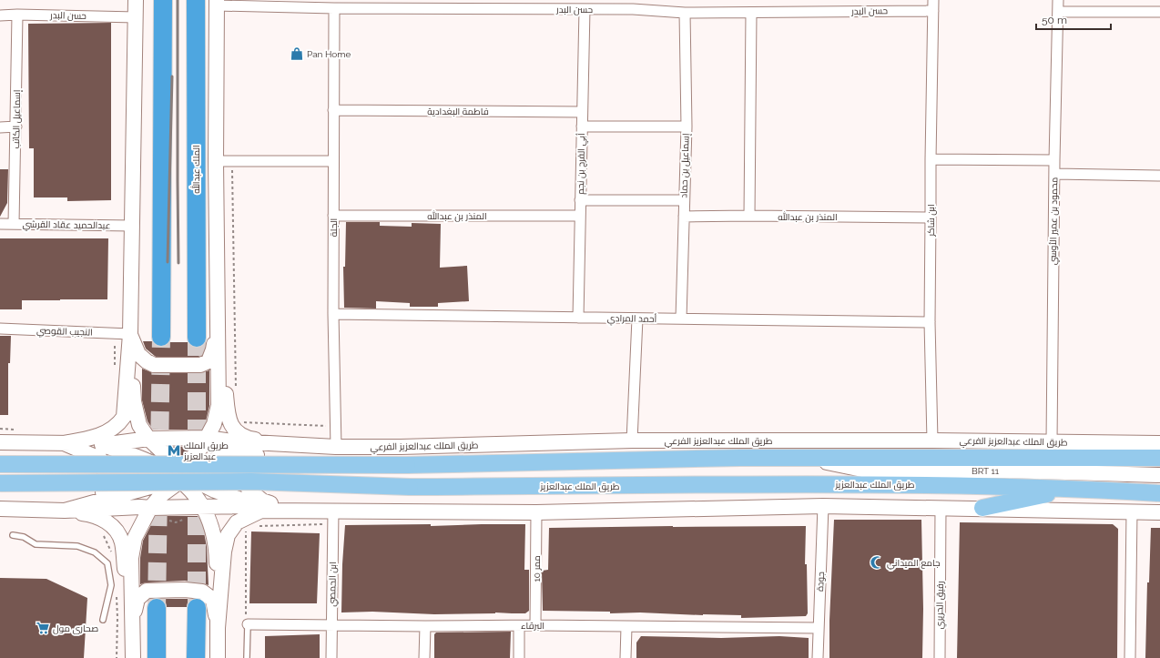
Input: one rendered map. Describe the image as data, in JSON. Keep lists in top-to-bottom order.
{
  "streets": {
    "highway": ["الملك عبدالله"],
    "main road": ["طريق الملك عبدالعزيز الفرعي", "BRT 11", "طريق الملك عبدالعزيز"],
    "street": [
      "حسن البدر",
      "فاطمة البغدادية",
      "إسماعيل الكاتب",
      "أبي الفرج بن نجم",
      "إسماعيل بن حماد",
      "المنذر بن عبدالله",
      "ابن شاكر",
      "محمود بن عمير الأوسي",
      "عبدالحميد عقاد القرشي",
      "الجلة",
      "أحمد المرادي",
      "النجيب القوصي",
      "ممر 10",
      "جودة",
      "ابن الحمصي",
      "رفيق الحريري",
      "البرقاء"
    ]
  },
  "crossings": [
    ["حسن البدر", "إسماعيل الكاتب"],
    ["حسن البدر", "أبي الفرج بن نجم"],
    ["حسن البدر", "إسماعيل بن حماد"],
    ["حسن البدر", "ابن شاكر"],
    ["حسن البدر", "الجلة"],
    ["فاطمة البغدادية", "أبي الفرج بن نجم"],
    ["فاطمة البغدادية", "الجلة"],
    ["إسماعيل الكاتب", "عبدالحميد عقاد القرشي"],
    ["أبي الفرج بن نجم", "المنذر بن عبدالله"],
    ["أبي الفرج بن نجم", "أحمد المرادي"],
    ["إسماعيل بن حماد", "المنذر بن عبدالله"],
    ["إسماعيل بن حماد", "أحمد المرادي"],
    ["المنذر بن عبدالله", "ابن شاكر"],
    ["المنذر بن عبدالله", "الجلة"],
    ["ابن شاكر", "أحمد المرادي"],
    ["ابن شاكر", "طريق الملك عبدالعزيز الفرعي"],
    ["محمود بن عمير الأوسي", "طريق الملك عبدالعزيز الفرعي"],
    ["الجلة", "أحمد المرادي"],
    ["الجلة", "طريق الملك عبدالعزيز الفرعي"],
    ["ممر 10", "البرقاء"],
    ["جودة", "البرقاء"],
    ["ابن الحمصي", "البرقاء"]
  ],
  "places": {
    "shop": ["Pan Home"],
    "metro station": ["طريق الملك عبدالعزيز"],
    "mosque": ["جامع الميداني"],
    "supermarket": ["صحارى مول"]
  },
  "scale_bar": "50 m"
}
